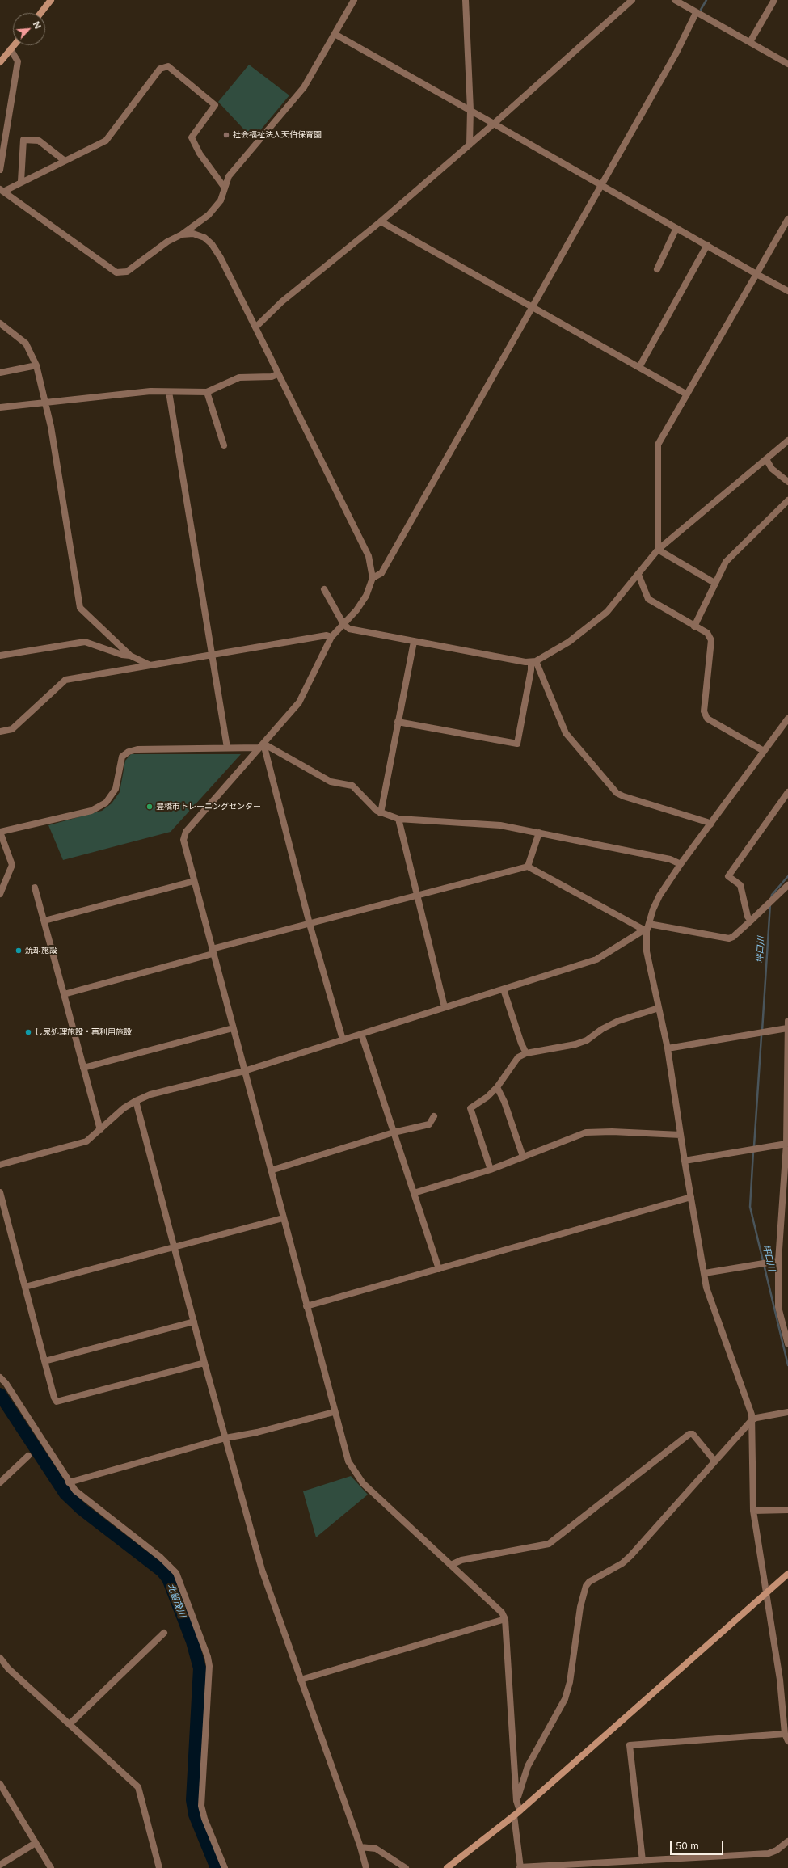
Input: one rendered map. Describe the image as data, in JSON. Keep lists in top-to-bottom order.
{
  "water": ["坪口川", "北留茂川"],
  "places": [
    "社会福祉法人天伯保育園",
    "豊橋市トレーニングセンター",
    "焼却施設",
    "し尿処理施設・再利用施設"
  ],
  "scale_bar": "50 m",
  "north": "top right"
}
